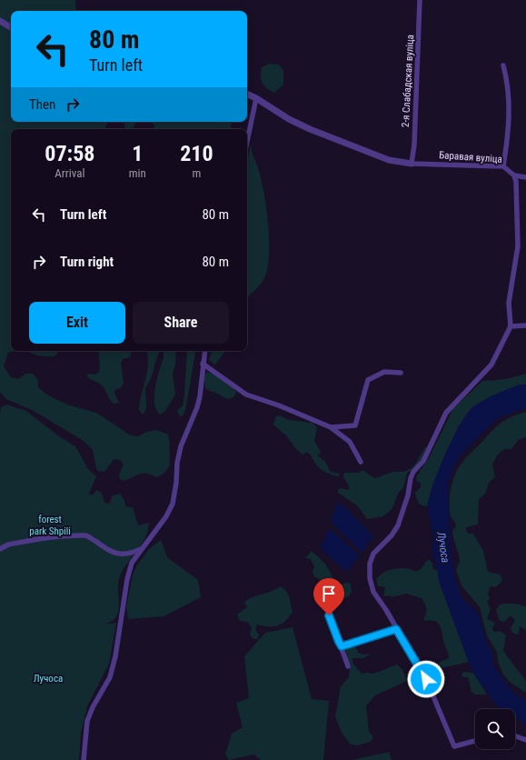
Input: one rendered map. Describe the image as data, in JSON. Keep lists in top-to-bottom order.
{
  "streets": {
    "street": ["2-я Слабадская вуліца", "Баравая вуліца"]
  },
  "crossings": [
    ["2-я Слабадская вуліца", "Баравая вуліца"]
  ],
  "water": ["Лучоса"],
  "parks": ["forest park Shpili", "Лучоса"],
  "page": {
    "turn": ["80 m", "Turn left"],
    "then": "Then",
    "eta": [
      "07:58",
      "Arrival",
      "1",
      "min",
      "210",
      "m"
    ],
    "list": [
      {
        "name": "Turn left",
        "value": "80 m"
      },
      {
        "name": "Turn right",
        "value": "80 m"
      }
    ],
    "buttons": ["Exit", "Share"]
  }
}
